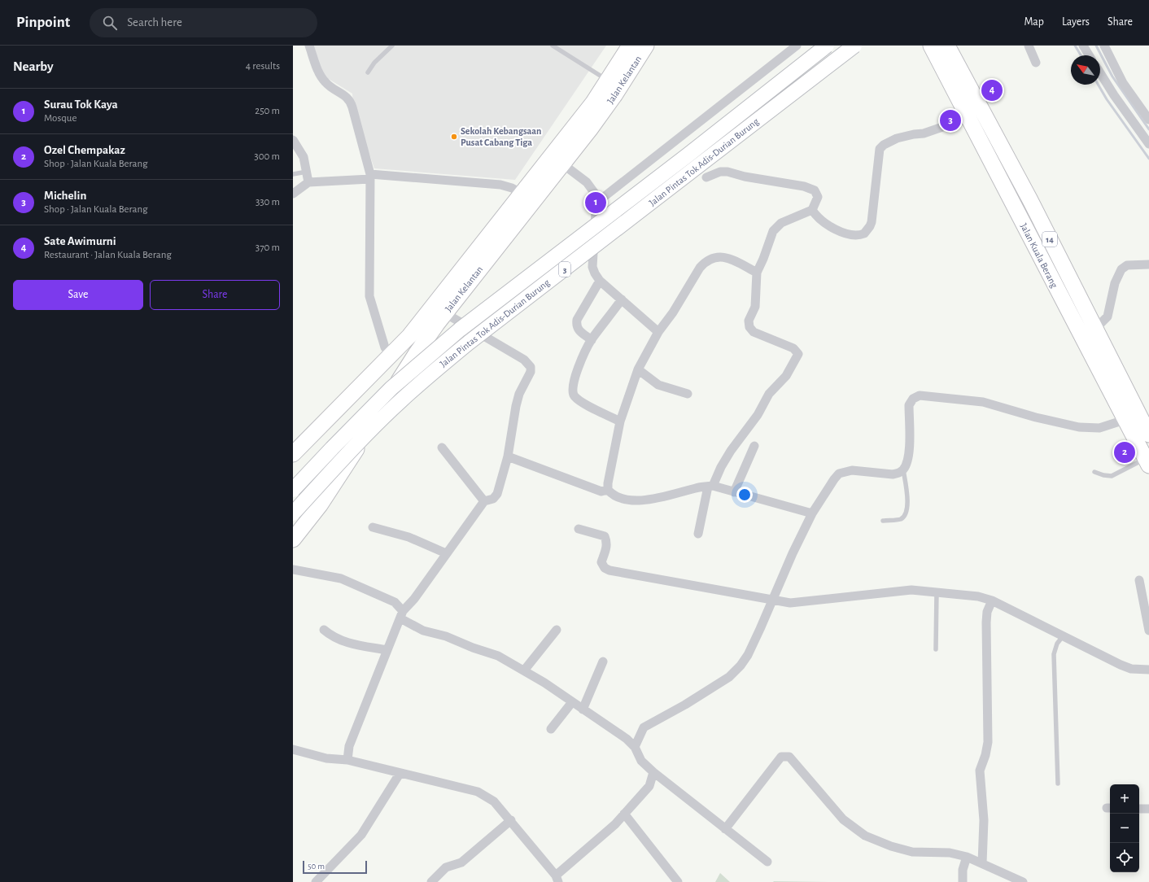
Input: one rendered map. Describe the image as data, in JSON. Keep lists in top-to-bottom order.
{
  "streets": {
    "highway": ["Jalan Kelantan", "14", "Jalan Kuala Berang"],
    "main road": ["Jalan Pintas Tok Adis-Durian Burung", "3"]
  },
  "places": ["Sekolah Kebangsaan Pusat Cabang Tiga"],
  "scale_bar": "50 m",
  "north": "top left",
  "page": {
    "header": "Pinpoint",
    "search": "Search here",
    "nav": ["Map", "Layers", "Share"],
    "heading": ["Nearby", "4 results"],
    "pins": [
      "4",
      "3",
      "1",
      "2"
    ],
    "list": [
      {
        "mark": "1",
        "name": "Surau Tok Kaya",
        "note": "Mosque",
        "value": "250 m"
      },
      {
        "mark": "2",
        "name": "Ozel Chempakaz",
        "note": "Shop · Jalan Kuala Berang",
        "value": "300 m"
      },
      {
        "mark": "3",
        "name": "Michelin",
        "note": "Shop · Jalan Kuala Berang",
        "value": "330 m"
      },
      {
        "mark": "4",
        "name": "Sate Awimurni",
        "note": "Restaurant · Jalan Kuala Berang",
        "value": "370 m"
      }
    ],
    "buttons": ["Save", "Share"],
    "map_buttons": ["+", "−"],
    "scale": "50 m"
  }
}
